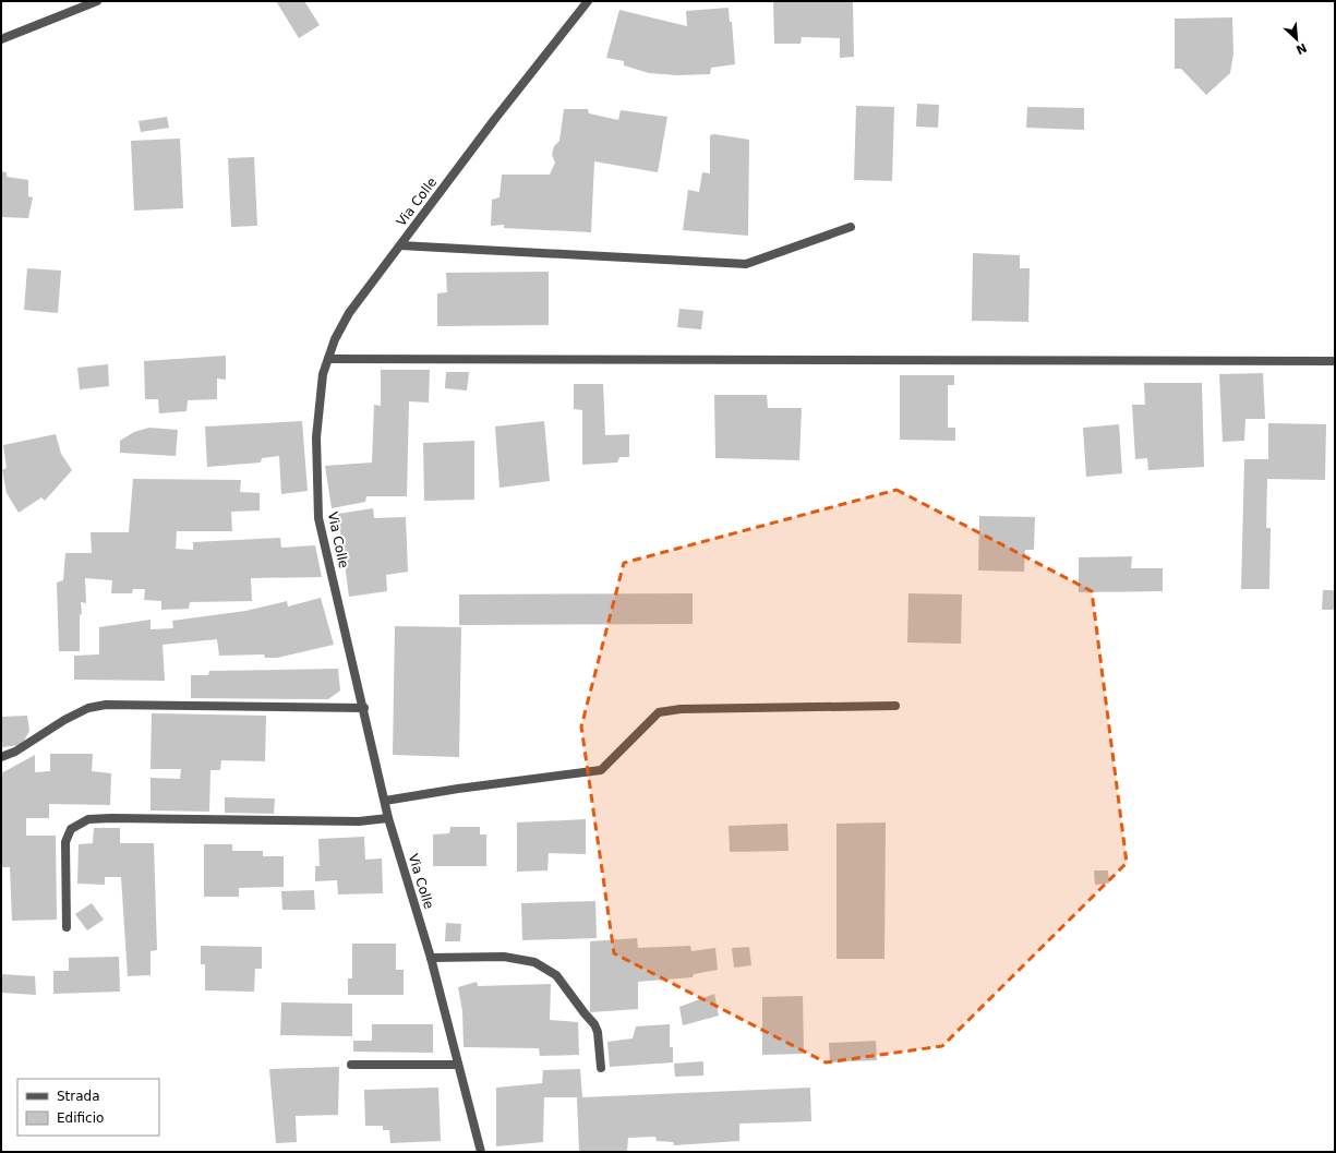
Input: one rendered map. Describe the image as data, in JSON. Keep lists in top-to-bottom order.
{
  "streets": {
    "street": ["Via Colle"]
  },
  "legend": ["Strada", "Edificio"],
  "north": "bottom right"
}
